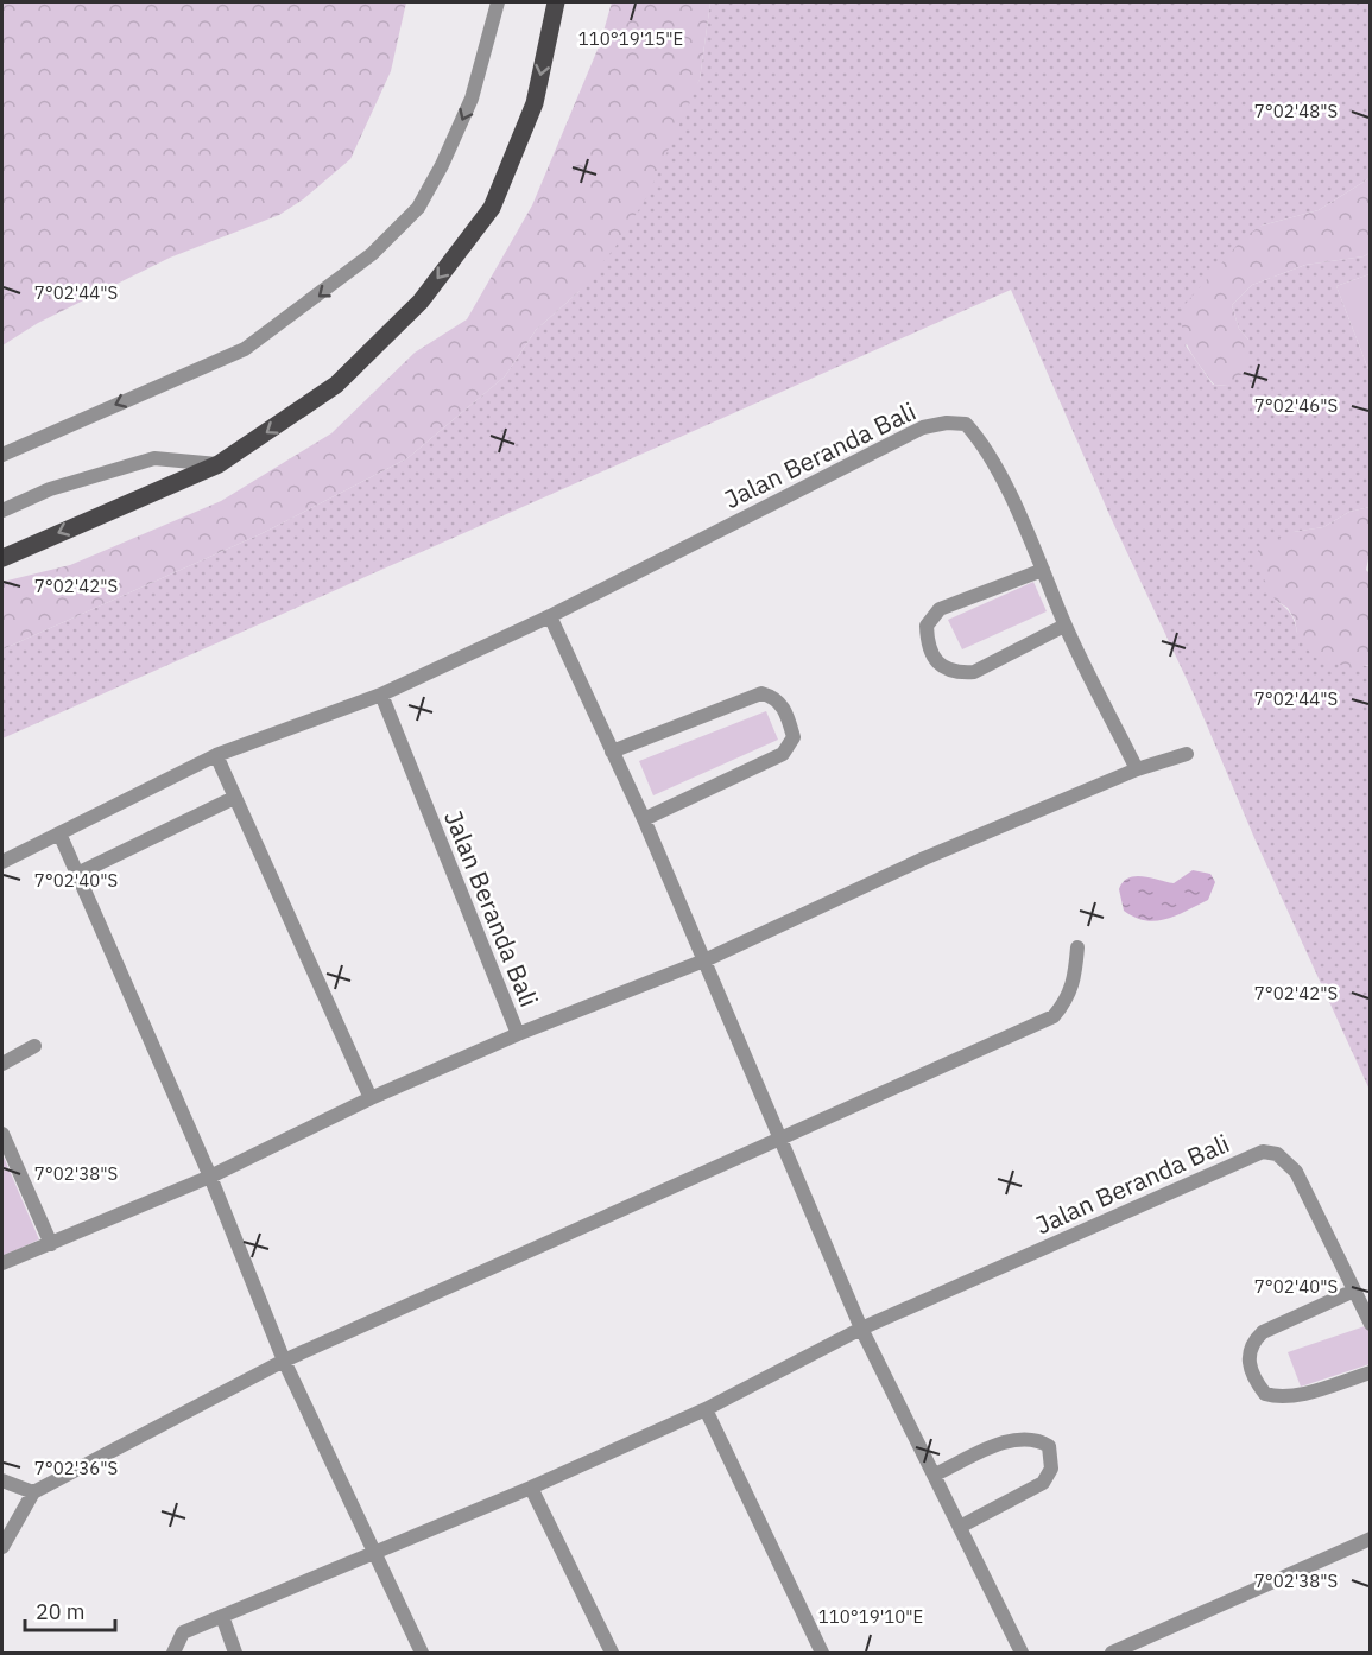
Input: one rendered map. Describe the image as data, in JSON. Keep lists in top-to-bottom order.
{
  "streets": {
    "street": ["Jalan Beranda Bali"]
  },
  "scale_bar": "20 m",
  "coordinates": [
    "110°19'15\"E",
    "7°02'48\"S",
    "7°02'44\"S",
    "7°02'46\"S",
    "7°02'42\"S",
    "7°02'40\"S",
    "7°02'38\"S",
    "7°02'36\"S",
    "110°19'10\"E"
  ]
}
